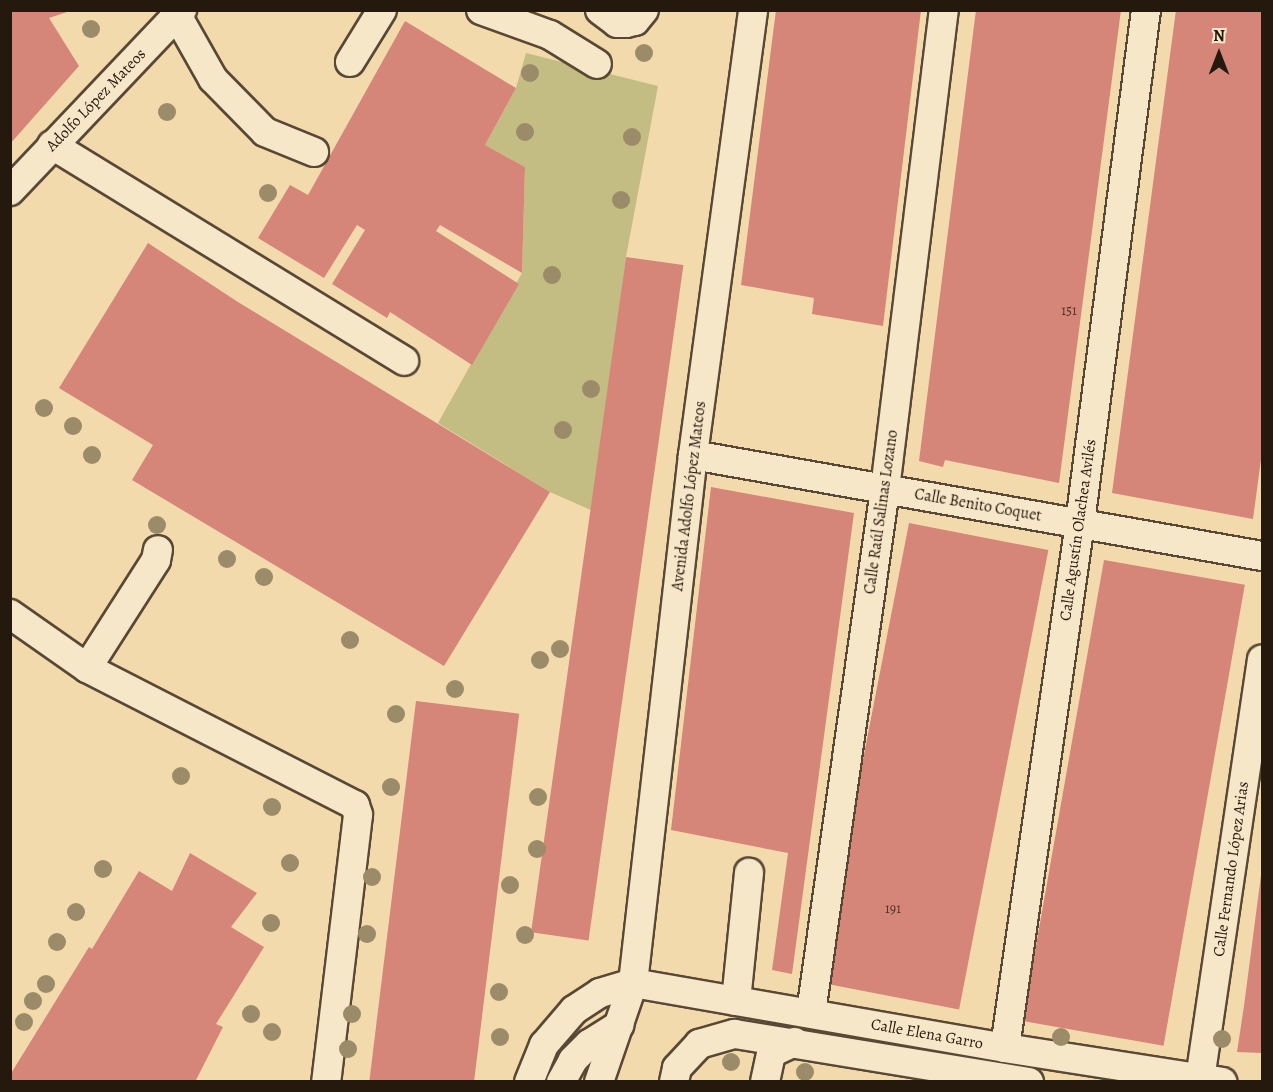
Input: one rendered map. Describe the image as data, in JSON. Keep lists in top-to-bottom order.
{
  "streets": {
    "street": [
      "Adolfo López Mateos",
      "Avenida Adolfo López Mateos",
      "Calle Benito Coquet",
      "Calle Raúl Salinas Lozano",
      "Calle Agustín Olachea Avilés",
      "Calle Fernando López Arias",
      "Calle Elena Garro"
    ]
  },
  "crossings": [
    ["Avenida Adolfo López Mateos", "Calle Benito Coquet"],
    ["Avenida Adolfo López Mateos", "Calle Elena Garro"],
    ["Calle Benito Coquet", "Calle Raúl Salinas Lozano"],
    ["Calle Benito Coquet", "Calle Agustín Olachea Avilés"],
    ["Calle Raúl Salinas Lozano", "Calle Elena Garro"],
    ["Calle Agustín Olachea Avilés", "Calle Elena Garro"],
    ["Calle Fernando López Arias", "Calle Elena Garro"]
  ],
  "house_numbers": ["151", "191"],
  "north": "top"
}
